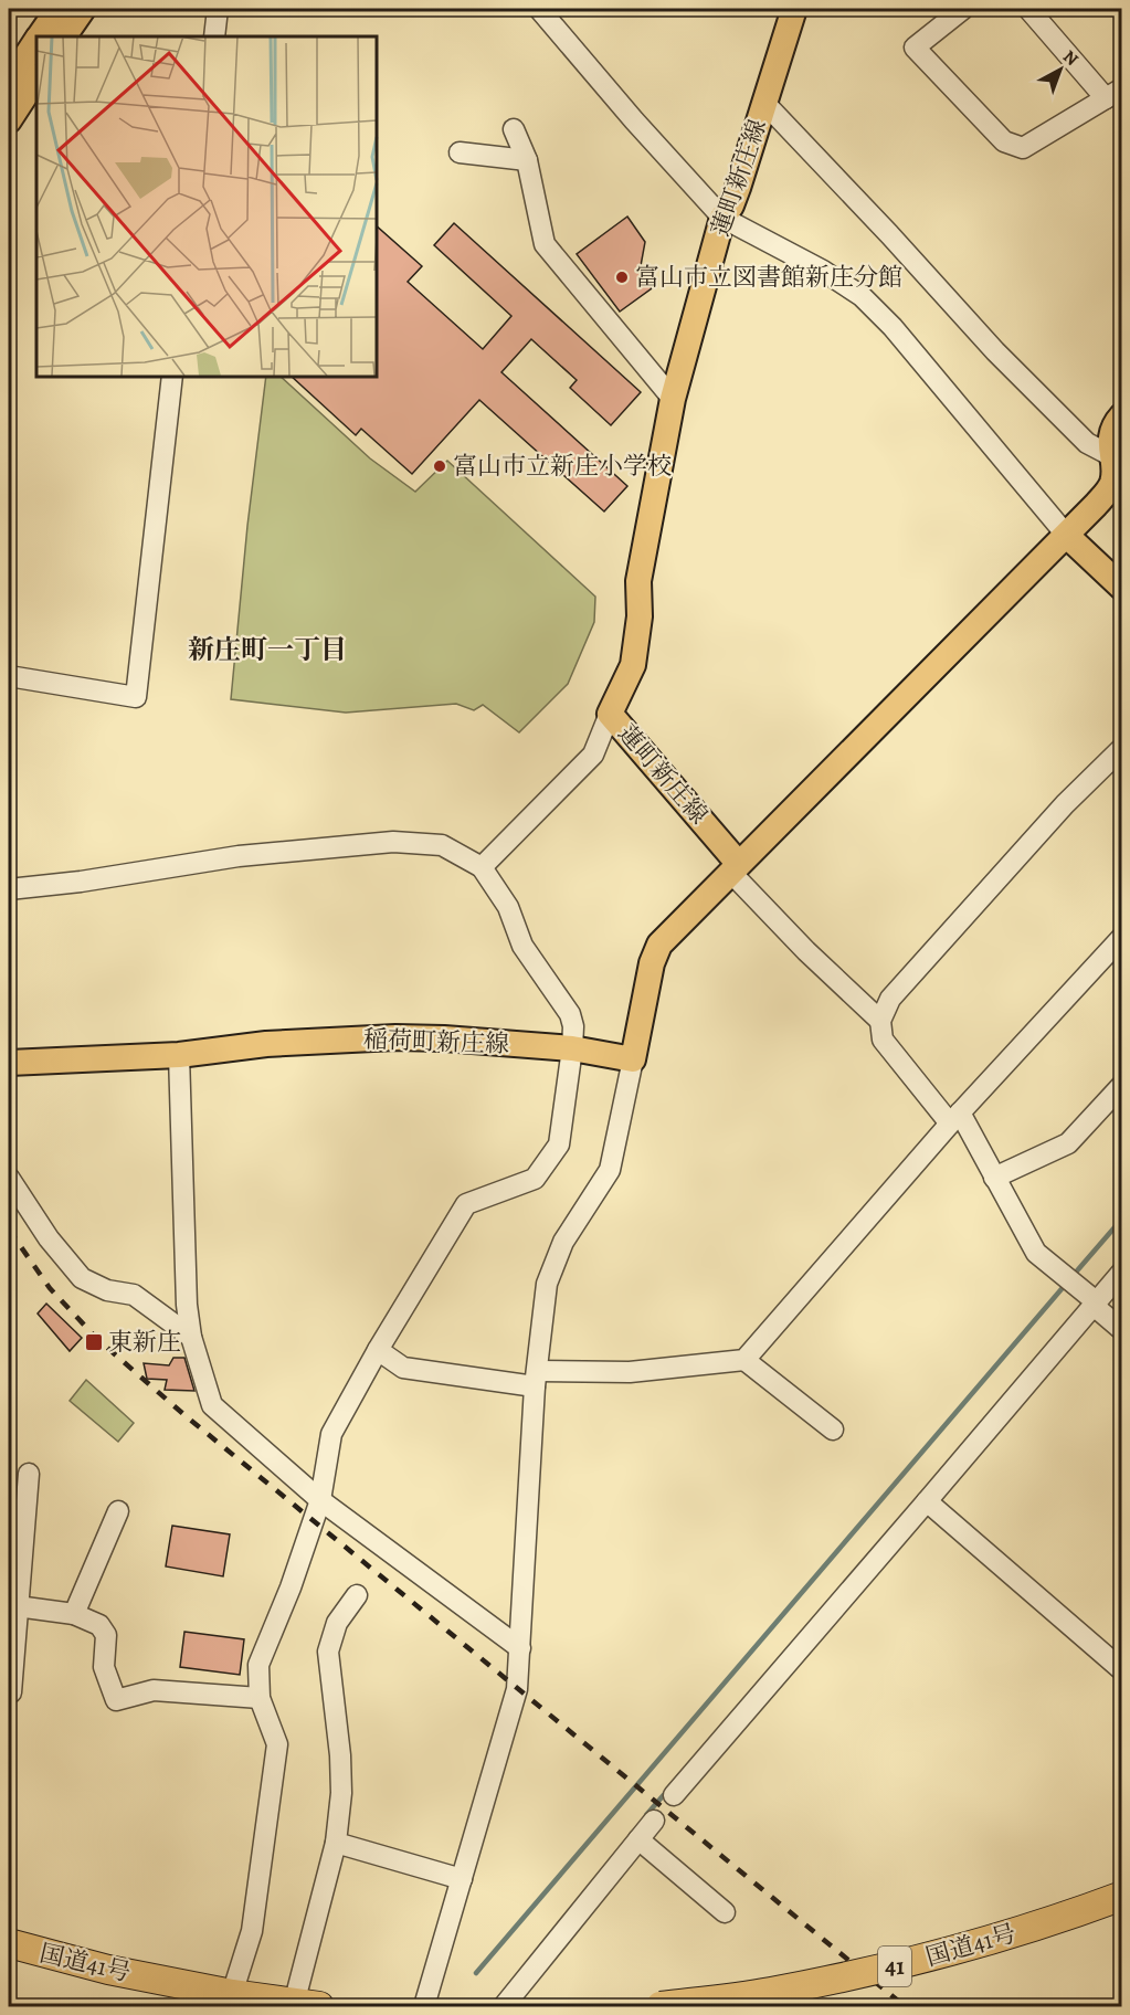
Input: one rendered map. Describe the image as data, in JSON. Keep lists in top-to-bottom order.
{
  "streets": {
    "highway": ["国道41号", "41"],
    "main road": ["蓮町新庄線", "稲荷町新庄線"]
  },
  "districts": ["新庄町一丁目"],
  "places": {
    "other": ["富山市立図書館新庄分館", "富山市立新庄小学校"],
    "transit": ["東新庄"]
  },
  "north": "top right"
}
